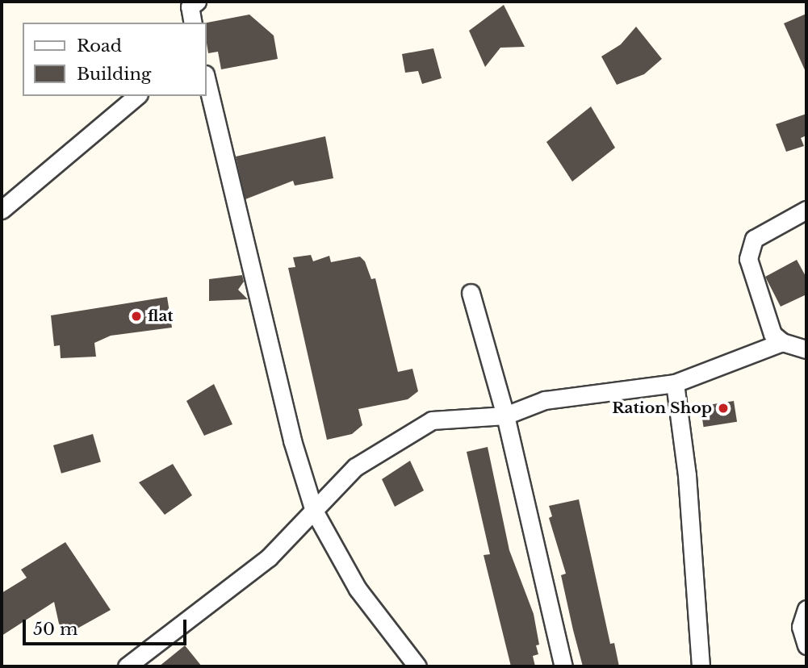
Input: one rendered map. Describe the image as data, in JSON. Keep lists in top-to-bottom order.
{
  "places": ["flat", "Ration Shop"],
  "legend": ["Road", "Building"],
  "scale_bar": "50 m"
}
